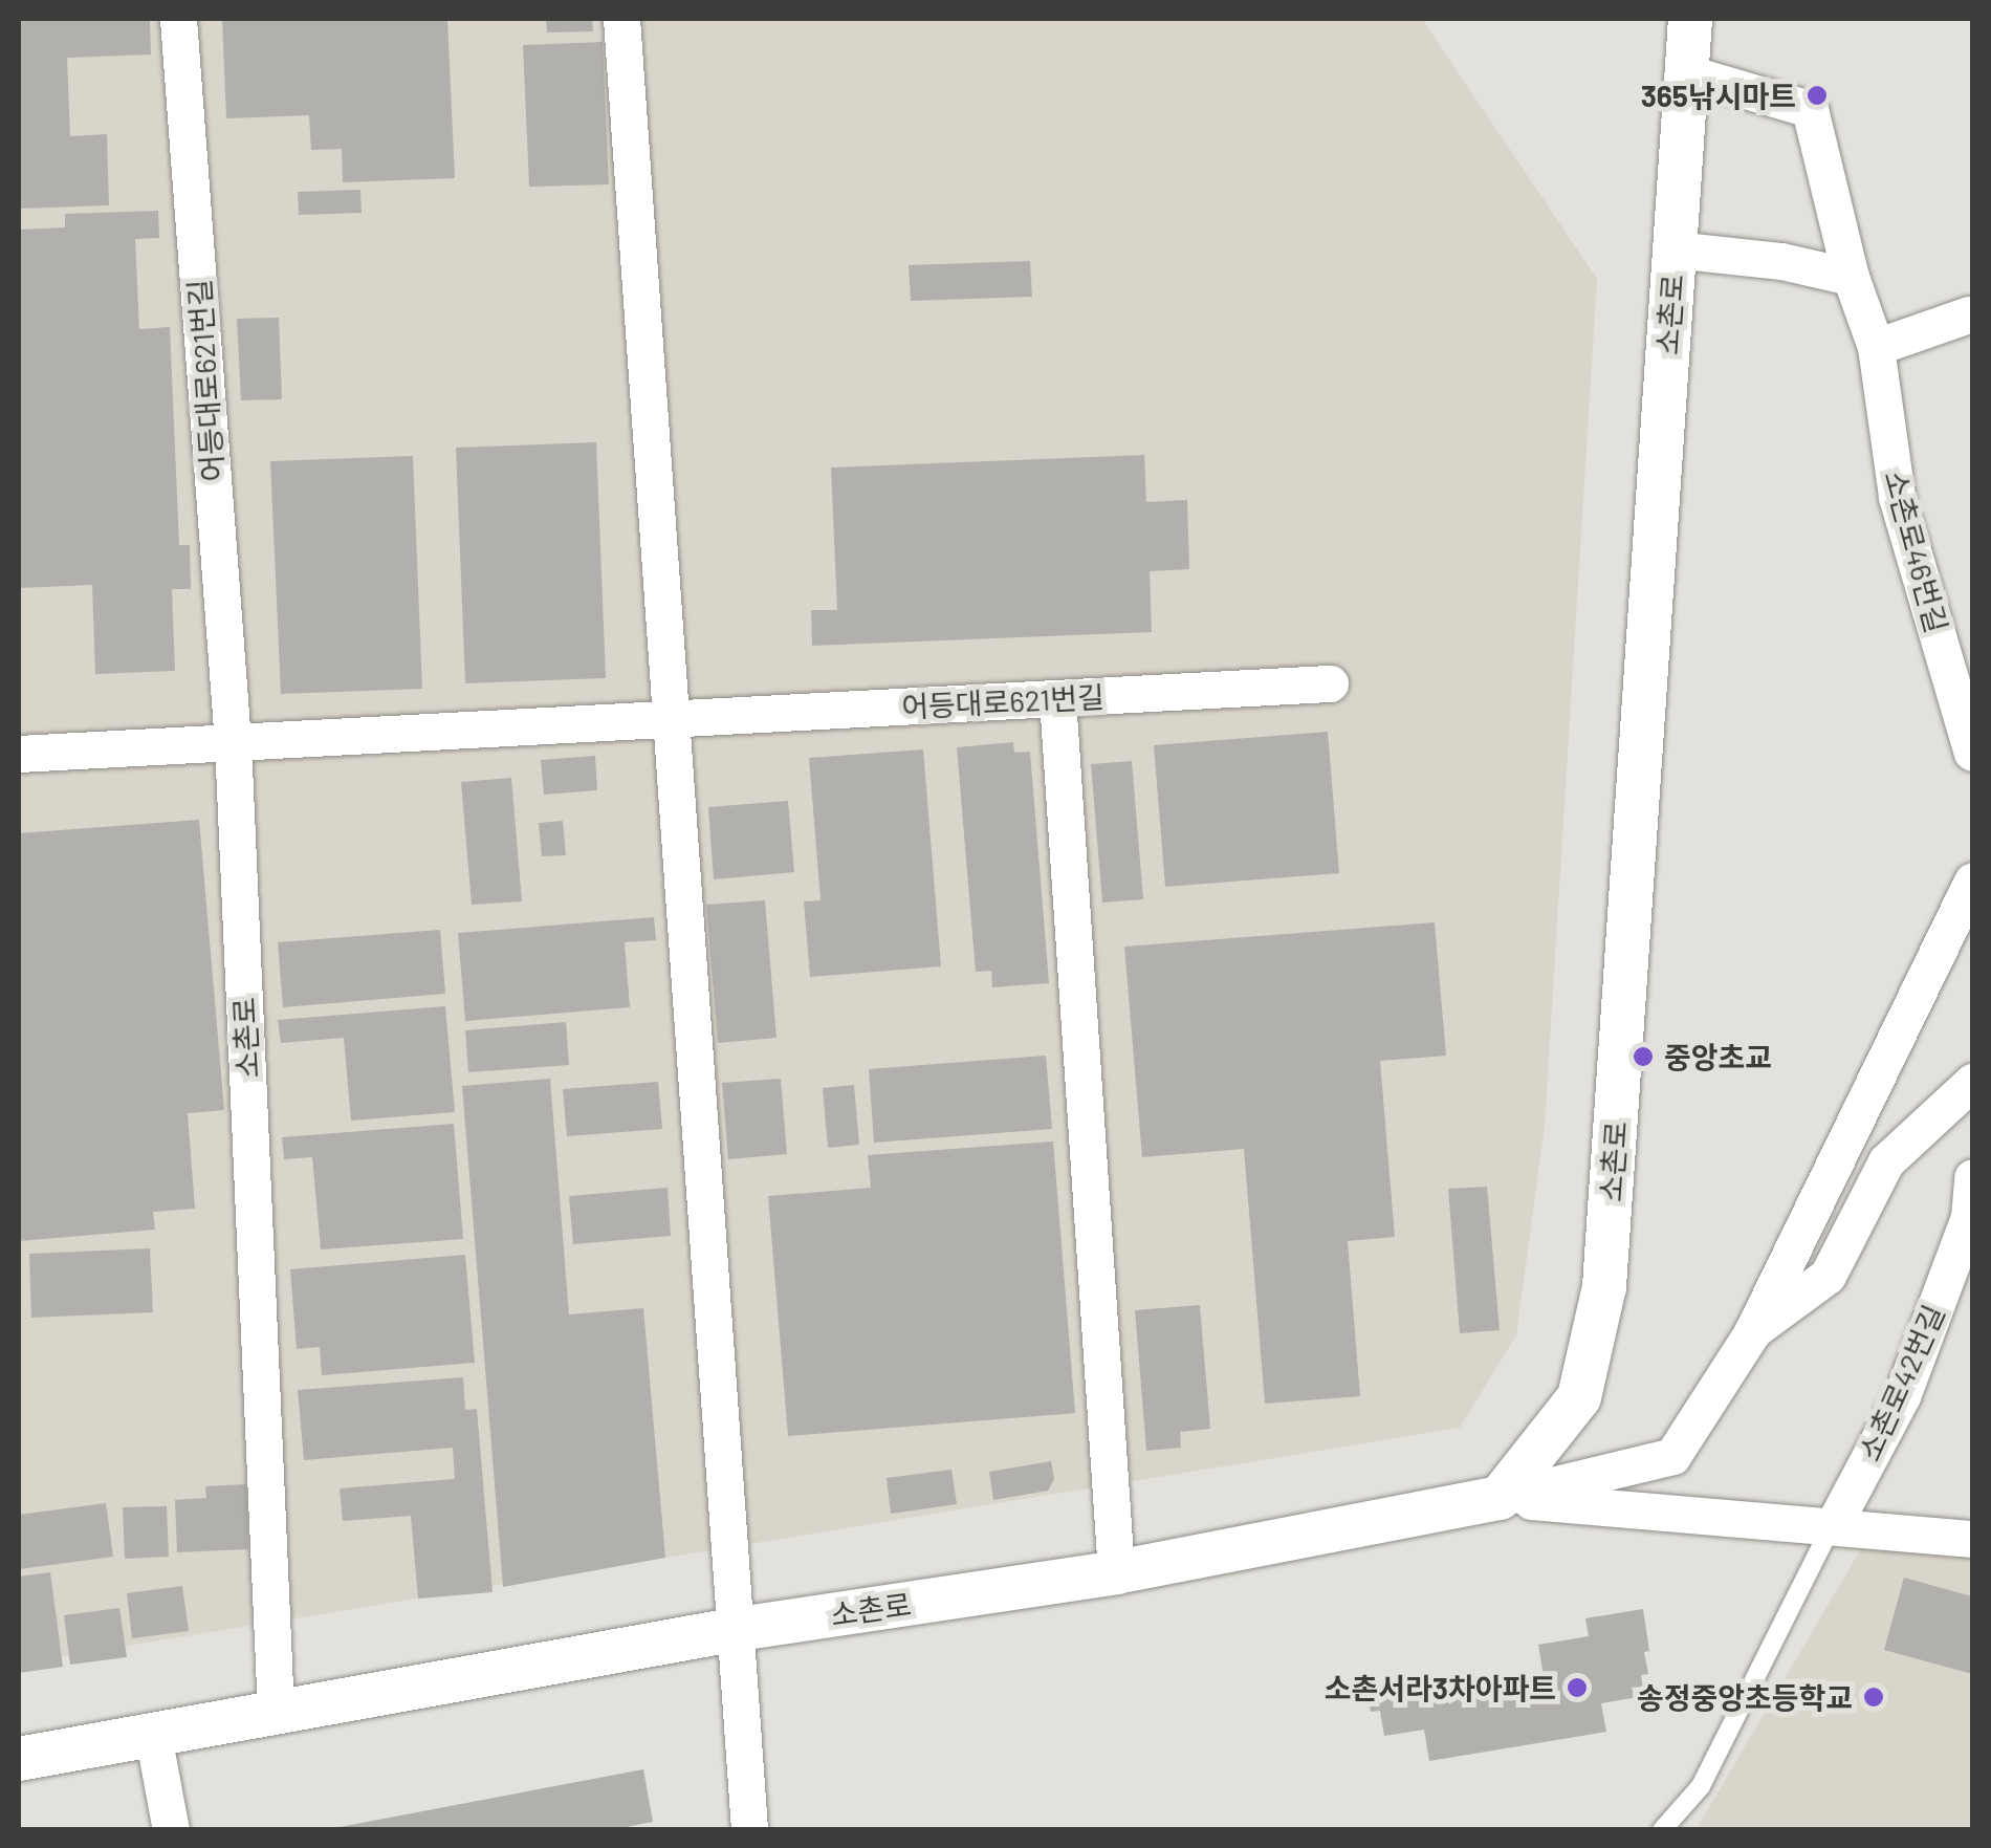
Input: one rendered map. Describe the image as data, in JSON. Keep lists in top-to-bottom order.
{
  "streets": {
    "street": [
      "소촌로",
      "어등대로621번길",
      "소촌로46번길",
      "소촌로42번길"
    ]
  },
  "crossings": [
    ["소촌로", "어등대로621번길"],
    ["소촌로", "소촌로46번길"]
  ],
  "places": [
    "365낚시마트",
    "중앙초교",
    "소촌서라3차아파트",
    "송정중앙초등학교"
  ]
}
